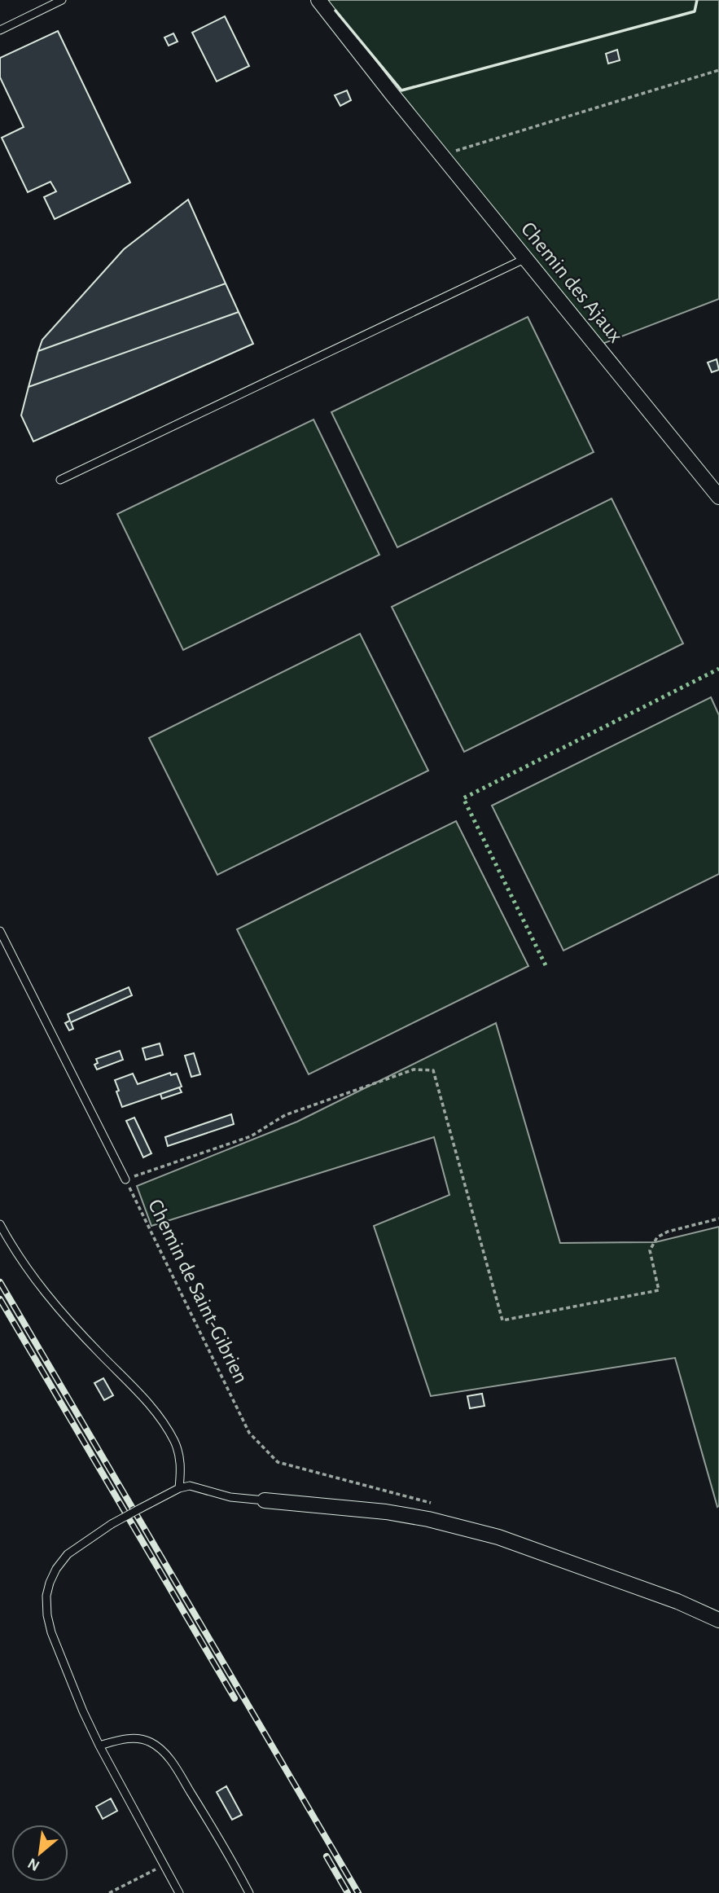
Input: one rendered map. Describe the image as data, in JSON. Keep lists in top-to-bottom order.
{
  "streets": {
    "street": ["Chemin des Ajaux"],
    "lane": ["Chemin de Saint-Gibrien"]
  },
  "north": "bottom left"
}
